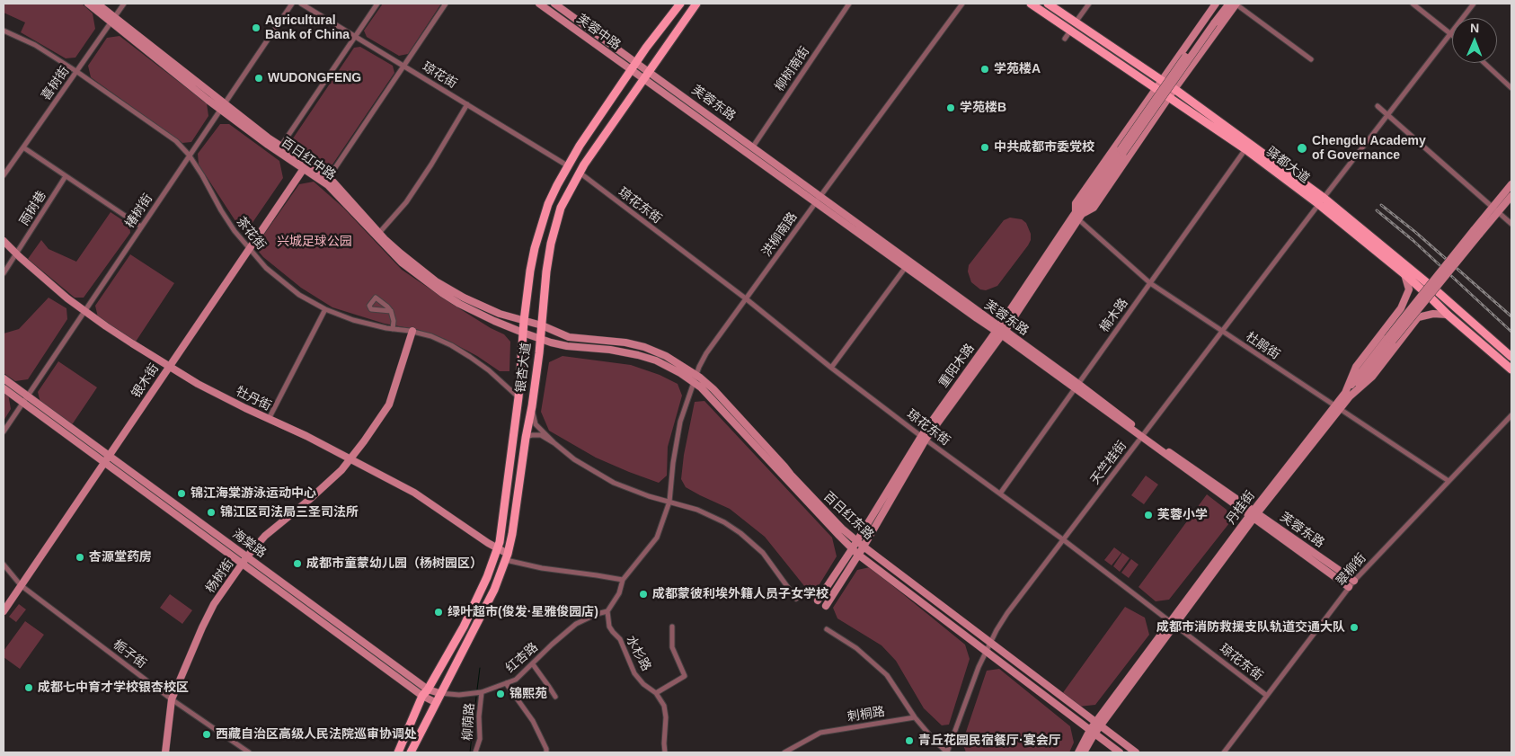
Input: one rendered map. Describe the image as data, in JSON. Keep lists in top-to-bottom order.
{
  "streets": {
    "main road": ["驿都大道", "银杏大道"],
    "street": [
      "芙蓉中路",
      "柳树南街",
      "琼花街",
      "喜树街",
      "芙蓉东路",
      "百日红中路",
      "琼花东街",
      "雨树巷",
      "椿树街",
      "茶花街",
      "洪柳南路",
      "楠木路",
      "杜鹃街",
      "重阳木路",
      "银木街",
      "牡丹街",
      "天竺桂街",
      "丹桂街",
      "百日红东路",
      "海棠路",
      "翠柳街",
      "杨树街",
      "水杉路",
      "栀子街",
      "红杏路",
      "刺桐路",
      "柳荫路"
    ]
  },
  "crossings": [
    ["芙蓉中路", "芙蓉东路"],
    ["芙蓉中路", "银杏大道"],
    ["柳树南街", "芙蓉东路"],
    ["琼花街", "银杏大道"],
    ["喜树街", "百日红中路"],
    ["喜树街", "茶花街"],
    ["芙蓉东路", "洪柳南路"],
    ["芙蓉东路", "楠木路"],
    ["芙蓉东路", "重阳木路"],
    ["芙蓉东路", "银杏大道"],
    ["芙蓉东路", "天竺桂街"],
    ["芙蓉东路", "丹桂街"],
    ["芙蓉东路", "翠柳街"],
    ["百日红中路", "椿树街"],
    ["百日红中路", "银杏大道"],
    ["百日红中路", "银木街"],
    ["百日红中路", "百日红东路"],
    ["驿都大道", "楠木路"],
    ["驿都大道", "天竺桂街"],
    ["驿都大道", "丹桂街"],
    ["琼花东街", "洪柳南路"],
    ["琼花东街", "楠木路"],
    ["琼花东街", "重阳木路"],
    ["琼花东街", "银杏大道"],
    ["琼花东街", "天竺桂街"],
    ["琼花东街", "丹桂街"],
    ["琼花东街", "翠柳街"],
    ["雨树巷", "牡丹街"],
    ["椿树街", "茶花街"],
    ["椿树街", "牡丹街"],
    ["椿树街", "海棠路"],
    ["茶花街", "银杏大道"],
    ["茶花街", "银木街"],
    ["茶花街", "杨树街"],
    ["洪柳南路", "百日红东路"],
    ["洪柳南路", "水杉路"],
    ["洪柳南路", "红杏路"],
    ["楠木路", "杜鹃街"],
    ["杜鹃街", "重阳木路"],
    ["杜鹃街", "天竺桂街"],
    ["杜鹃街", "丹桂街"],
    ["杜鹃街", "翠柳街"],
    ["重阳木路", "百日红东路"],
    ["银杏大道", "牡丹街"],
    ["银杏大道", "百日红东路"],
    ["银杏大道", "海棠路"],
    ["银杏大道", "红杏路"],
    ["银木街", "牡丹街"],
    ["银木街", "海棠路"],
    ["银木街", "栀子街"],
    ["牡丹街", "杨树街"],
    ["天竺桂街", "百日红东路"],
    ["丹桂街", "百日红东路"],
    ["海棠路", "杨树街"],
    ["海棠路", "红杏路"],
    ["杨树街", "栀子街"],
    ["水杉路", "红杏路"],
    ["红杏路", "柳荫路"]
  ],
  "parks": ["兴城足球公园"],
  "places": [
    "Agricultural Bank of China",
    "学苑楼A",
    "WUDONGFENG",
    "学苑楼B",
    "中共成都市委党校",
    "Chengdu Academy of Governance",
    "锦江海棠游泳运动中心",
    "锦江区司法局三圣司法所",
    "芙蓉小学",
    "杏源堂药房",
    "成都市童蒙幼儿园（杨树园区）",
    "成都蒙彼利埃外籍人员子女学校",
    "绿叶超市(俊发·星雅俊园店)",
    "成都市消防救援支队轨道交通大队",
    "成都七中育才学校银杏校区",
    "锦熙苑",
    "西藏自治区高级人民法院巡审协调处",
    "青丘花园民宿餐厅·宴会厅"
  ],
  "north": "top"
}
